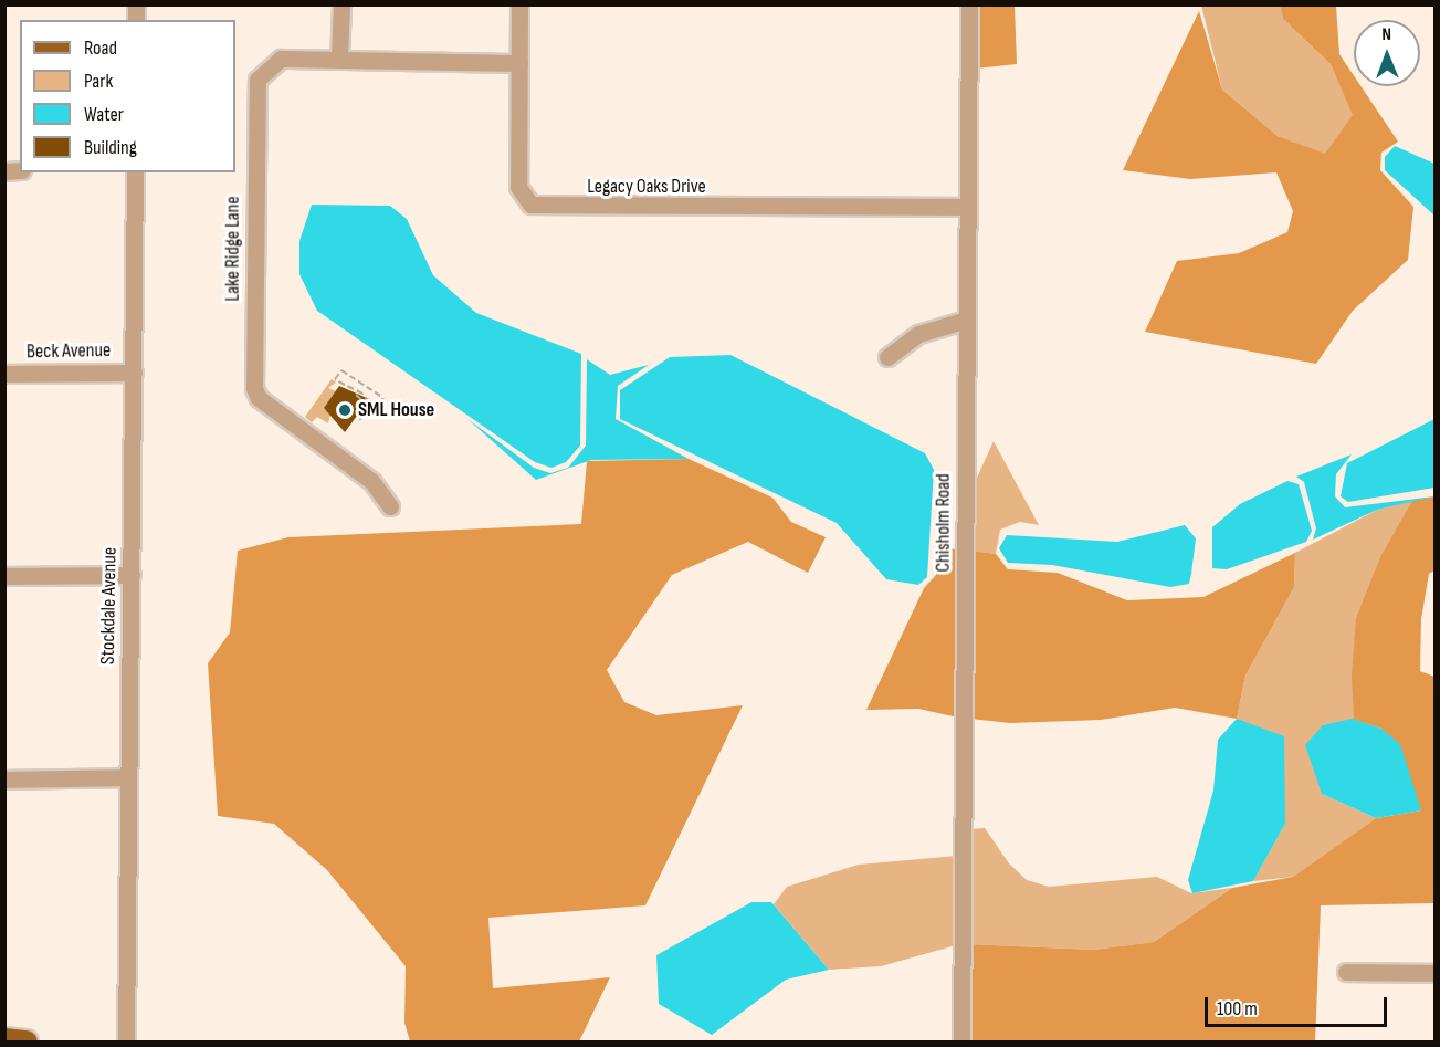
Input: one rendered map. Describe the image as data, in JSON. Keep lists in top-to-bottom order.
{
  "streets": {
    "street": [
      "Legacy Oaks Drive",
      "Lake Ridge Lane",
      "Beck Avenue",
      "Chisholm Road",
      "Stockdale Avenue"
    ]
  },
  "crossings": [
    ["Legacy Oaks Drive", "Lake Ridge Lane"],
    ["Legacy Oaks Drive", "Chisholm Road"],
    ["Beck Avenue", "Stockdale Avenue"]
  ],
  "places": ["SML House"],
  "legend": [
    "Road",
    "Park",
    "Water",
    "Building"
  ],
  "scale_bar": "100 m",
  "north": "top"
}
